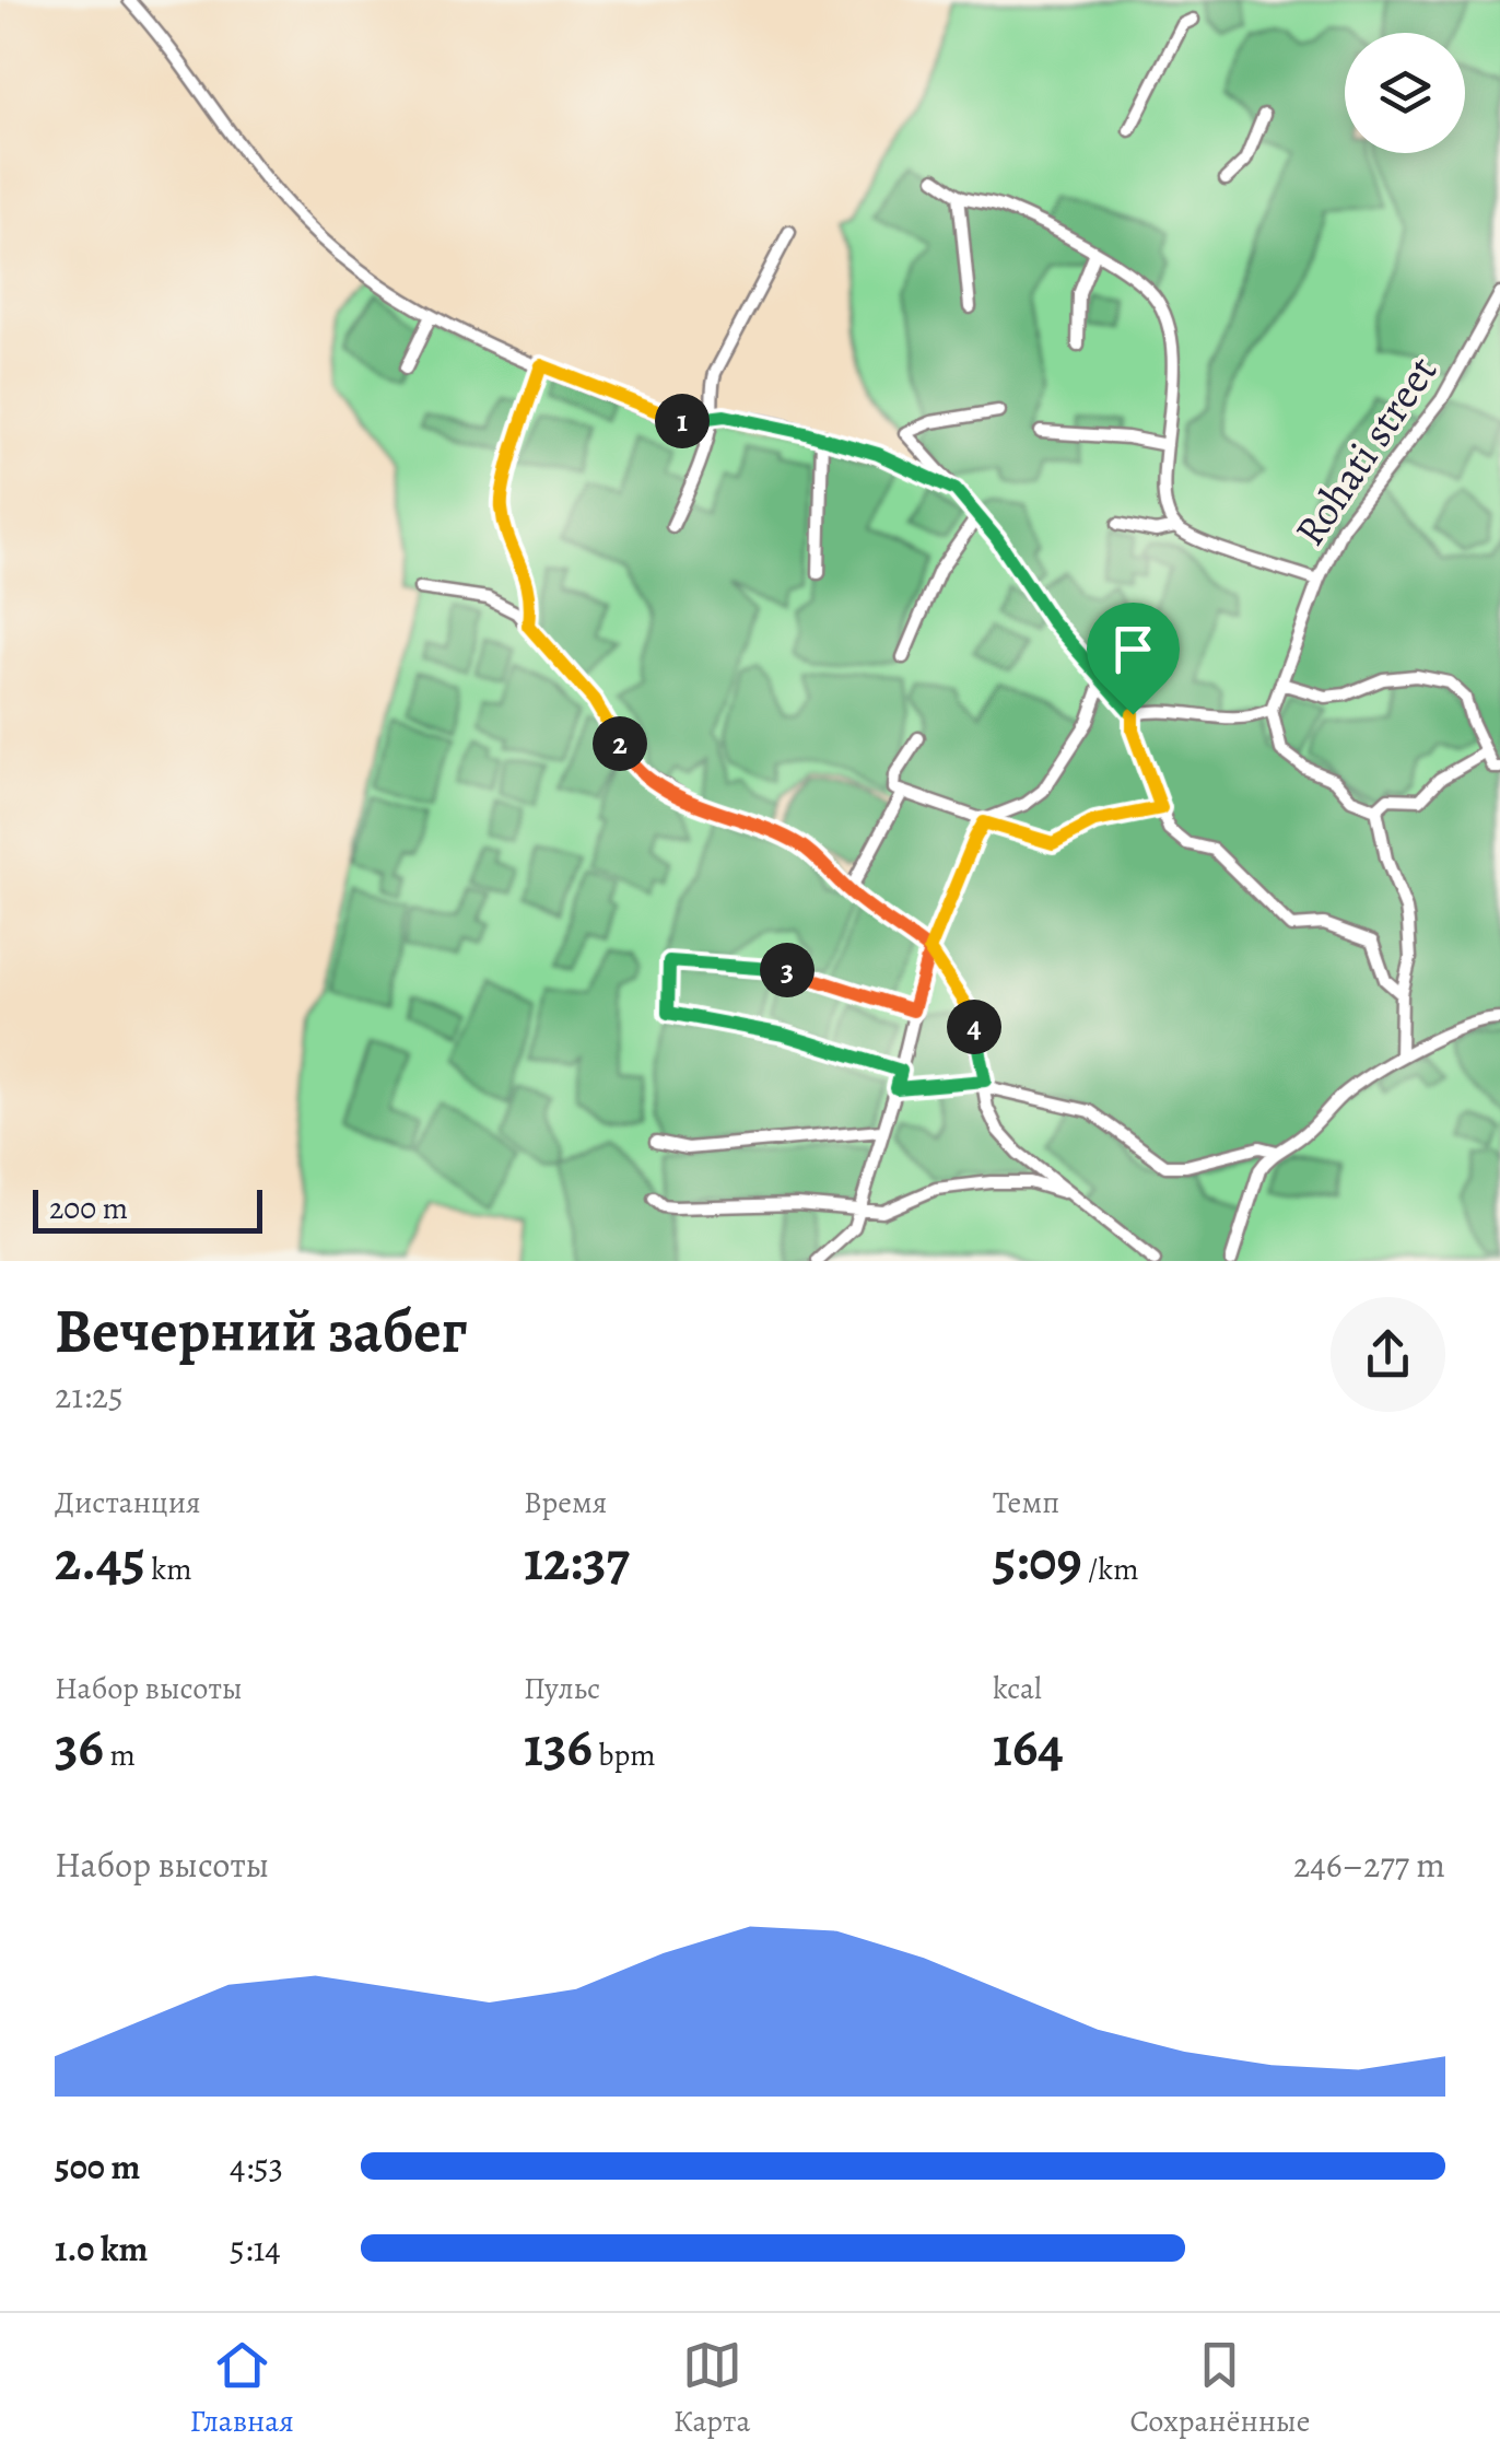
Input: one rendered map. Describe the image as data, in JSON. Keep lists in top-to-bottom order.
{
  "streets": {
    "street": ["Rohati street"]
  },
  "scale_bar": "200 m",
  "page": {
    "pins": [
      "1",
      "2",
      "3",
      "4"
    ],
    "scale": "200 m",
    "heading": ["Вечерний забег", "21:25"],
    "stats": [
      ["Дистанция", "2.45 km"],
      ["Время", "12:37"],
      ["Темп", "5:09 /km"],
      ["Набор высоты", "36 m"],
      ["Пульс", "136 bpm"],
      ["kcal", "164"]
    ],
    "chart": ["Набор высоты", "246–277 m"],
    "list": [
      {
        "name": "500 m",
        "note": "4:53"
      },
      {
        "name": "1.0 km",
        "note": "5:14"
      }
    ],
    "tabs": ["Главная", "Карта", "Сохранённые"]
  }
}
